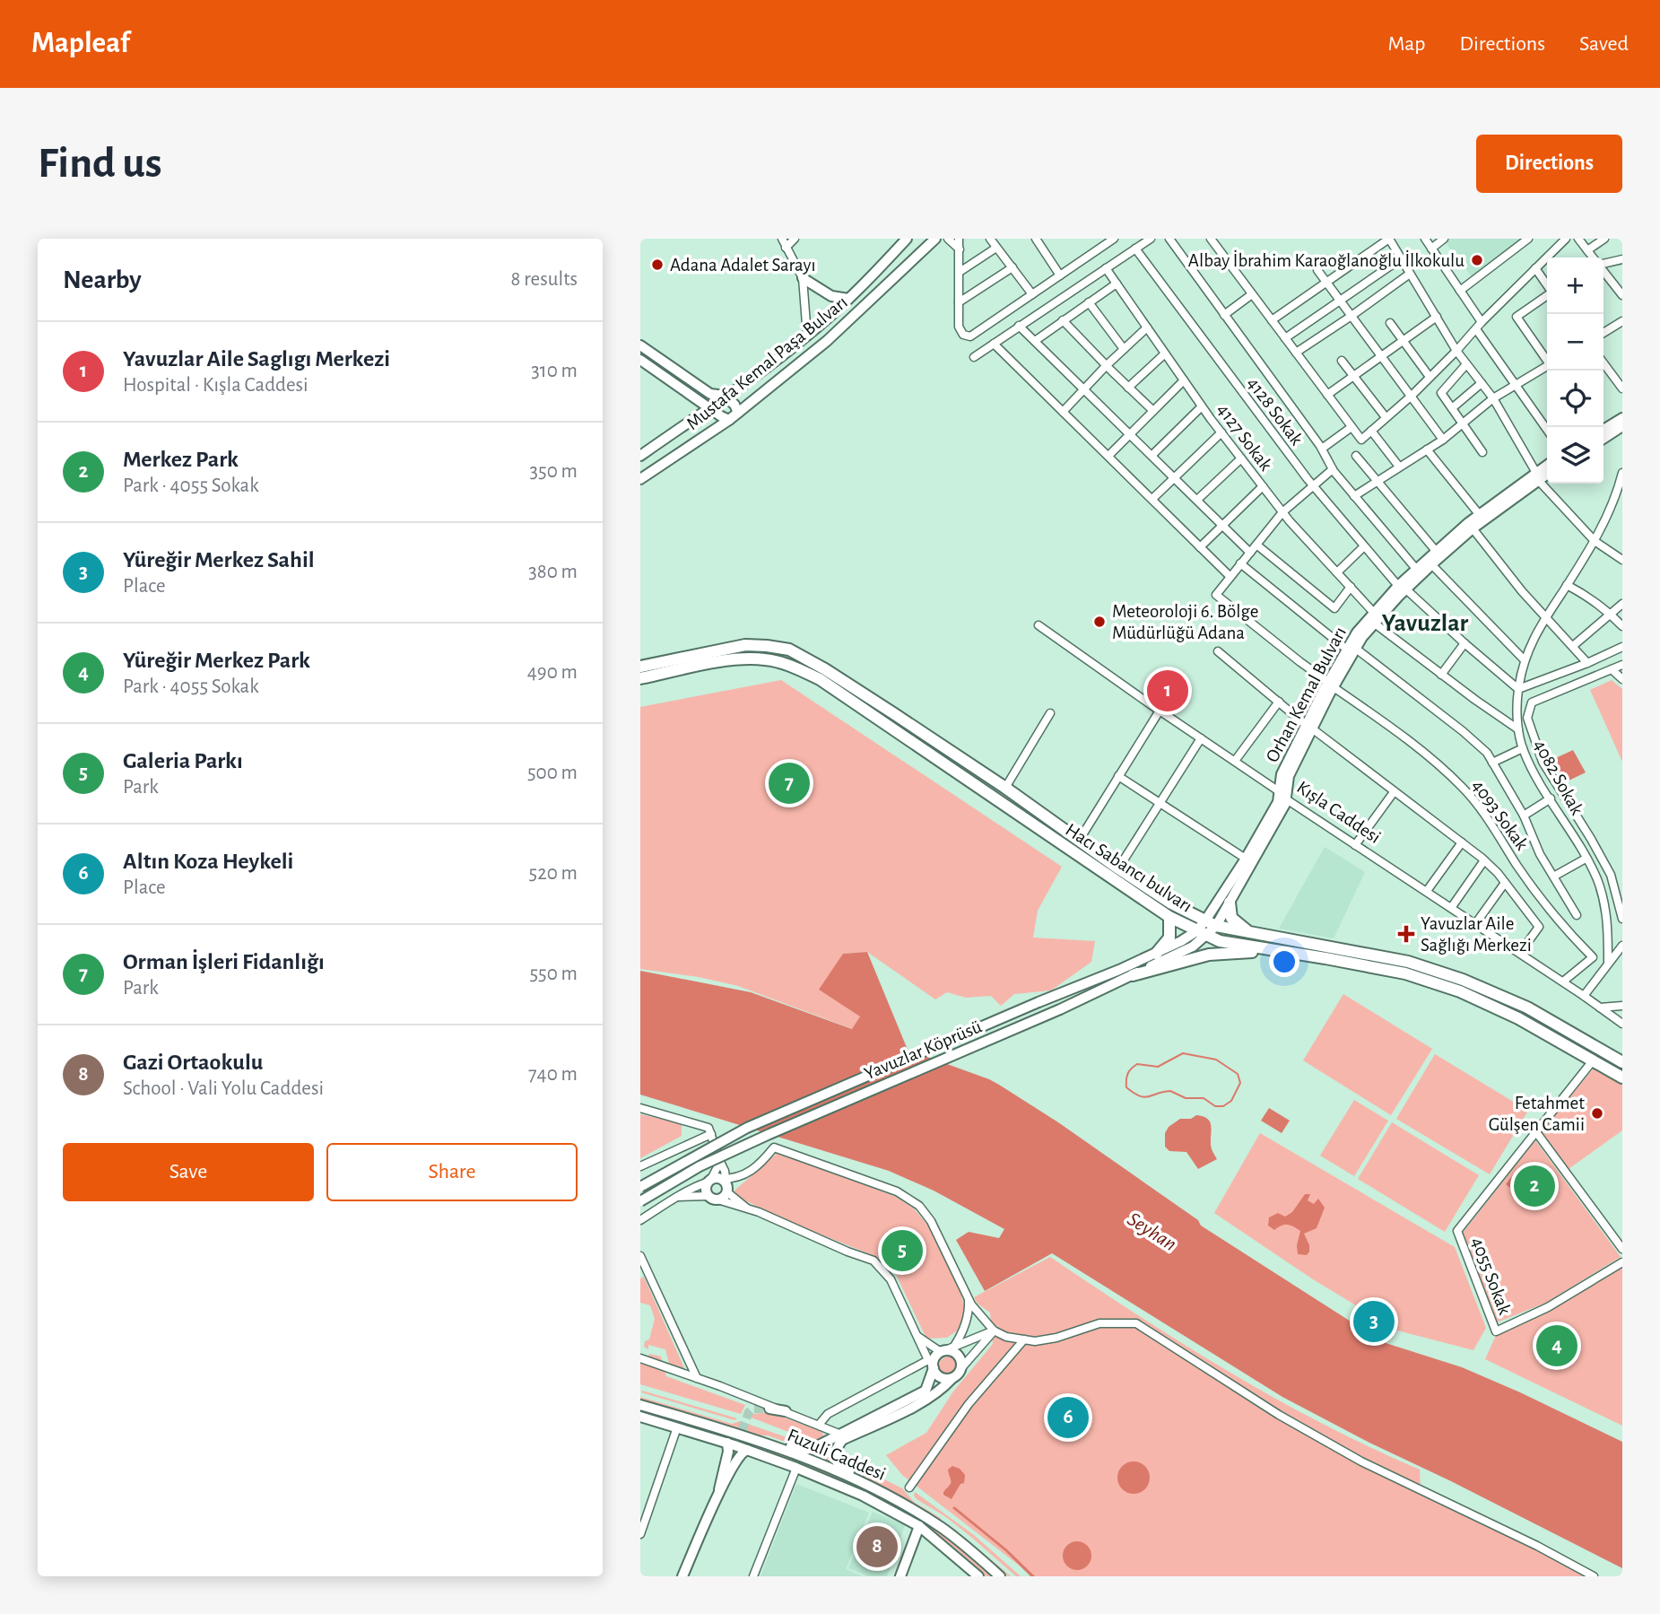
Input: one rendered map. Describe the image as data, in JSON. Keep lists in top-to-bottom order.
{
  "streets": {
    "main road": [
      "Mustafa Kemal Paşa Bulvarı",
      "Orhan Kemal Bulvarı",
      "Hacı Sabancı bulvarı",
      "Yavuzlar Köprüsü",
      "Fuzuli Caddesi"
    ],
    "street": [
      "4128 Sokak",
      "4127 Sokak",
      "4082 Sokak",
      "Kışla Caddesi",
      "4093 Sokak",
      "4055 Sokak"
    ]
  },
  "crossings": [
    ["4128 Sokak", "Orhan Kemal Bulvarı"],
    ["4128 Sokak", "4082 Sokak"],
    ["4127 Sokak", "Orhan Kemal Bulvarı"],
    ["4127 Sokak", "4082 Sokak"],
    ["Orhan Kemal Bulvarı", "Kışla Caddesi"],
    ["Orhan Kemal Bulvarı", "4093 Sokak"],
    ["Orhan Kemal Bulvarı", "Hacı Sabancı bulvarı"],
    ["Orhan Kemal Bulvarı", "Yavuzlar Köprüsü"],
    ["Kışla Caddesi", "4093 Sokak"],
    ["Hacı Sabancı bulvarı", "Yavuzlar Köprüsü"],
    ["Hacı Sabancı bulvarı", "4055 Sokak"]
  ],
  "districts": ["Yavuzlar"],
  "water": ["Seyhan"],
  "places": {
    "other": [
      "Albay İbrahim Karaoğlanoğlu İlkokulu",
      "Adana Adalet Sarayı",
      "Meteoroloji 6. Bölge Müdürlüğü Adana",
      "Fetahmet Gülşen Camii"
    ],
    "health": ["Yavuzlar Aile Sağlığı Merkezi"]
  },
  "page": {
    "header": "Mapleaf",
    "nav": ["Map", "Directions", "Saved"],
    "buttons": [
      "Directions",
      ["Save", "Share"]
    ],
    "title": "Find us",
    "heading": ["Nearby", "8 results"],
    "map_buttons": ["+", "−"],
    "list": [
      {
        "mark": "1",
        "name": "Yavuzlar Aile Saglıgı Merkezi",
        "note": "Hospital · Kışla Caddesi",
        "value": "310 m"
      },
      {
        "mark": "2",
        "name": "Merkez Park",
        "note": "Park · 4055 Sokak",
        "value": "350 m"
      },
      {
        "mark": "3",
        "name": "Yüreğir Merkez Sahil",
        "note": "Place",
        "value": "380 m"
      },
      {
        "mark": "4",
        "name": "Yüreğir Merkez Park",
        "note": "Park · 4055 Sokak",
        "value": "490 m"
      },
      {
        "mark": "5",
        "name": "Galeria Parkı",
        "note": "Park",
        "value": "500 m"
      },
      {
        "mark": "6",
        "name": "Altın Koza Heykeli",
        "note": "Place",
        "value": "520 m"
      },
      {
        "mark": "7",
        "name": "Orman İşleri Fidanlığı",
        "note": "Park",
        "value": "550 m"
      },
      {
        "mark": "8",
        "name": "Gazi Ortaokulu",
        "note": "School · Vali Yolu Caddesi",
        "value": "740 m"
      }
    ],
    "pins": [
      "1",
      "7",
      "2",
      "5",
      "3",
      "4",
      "6",
      "8"
    ]
  }
}
